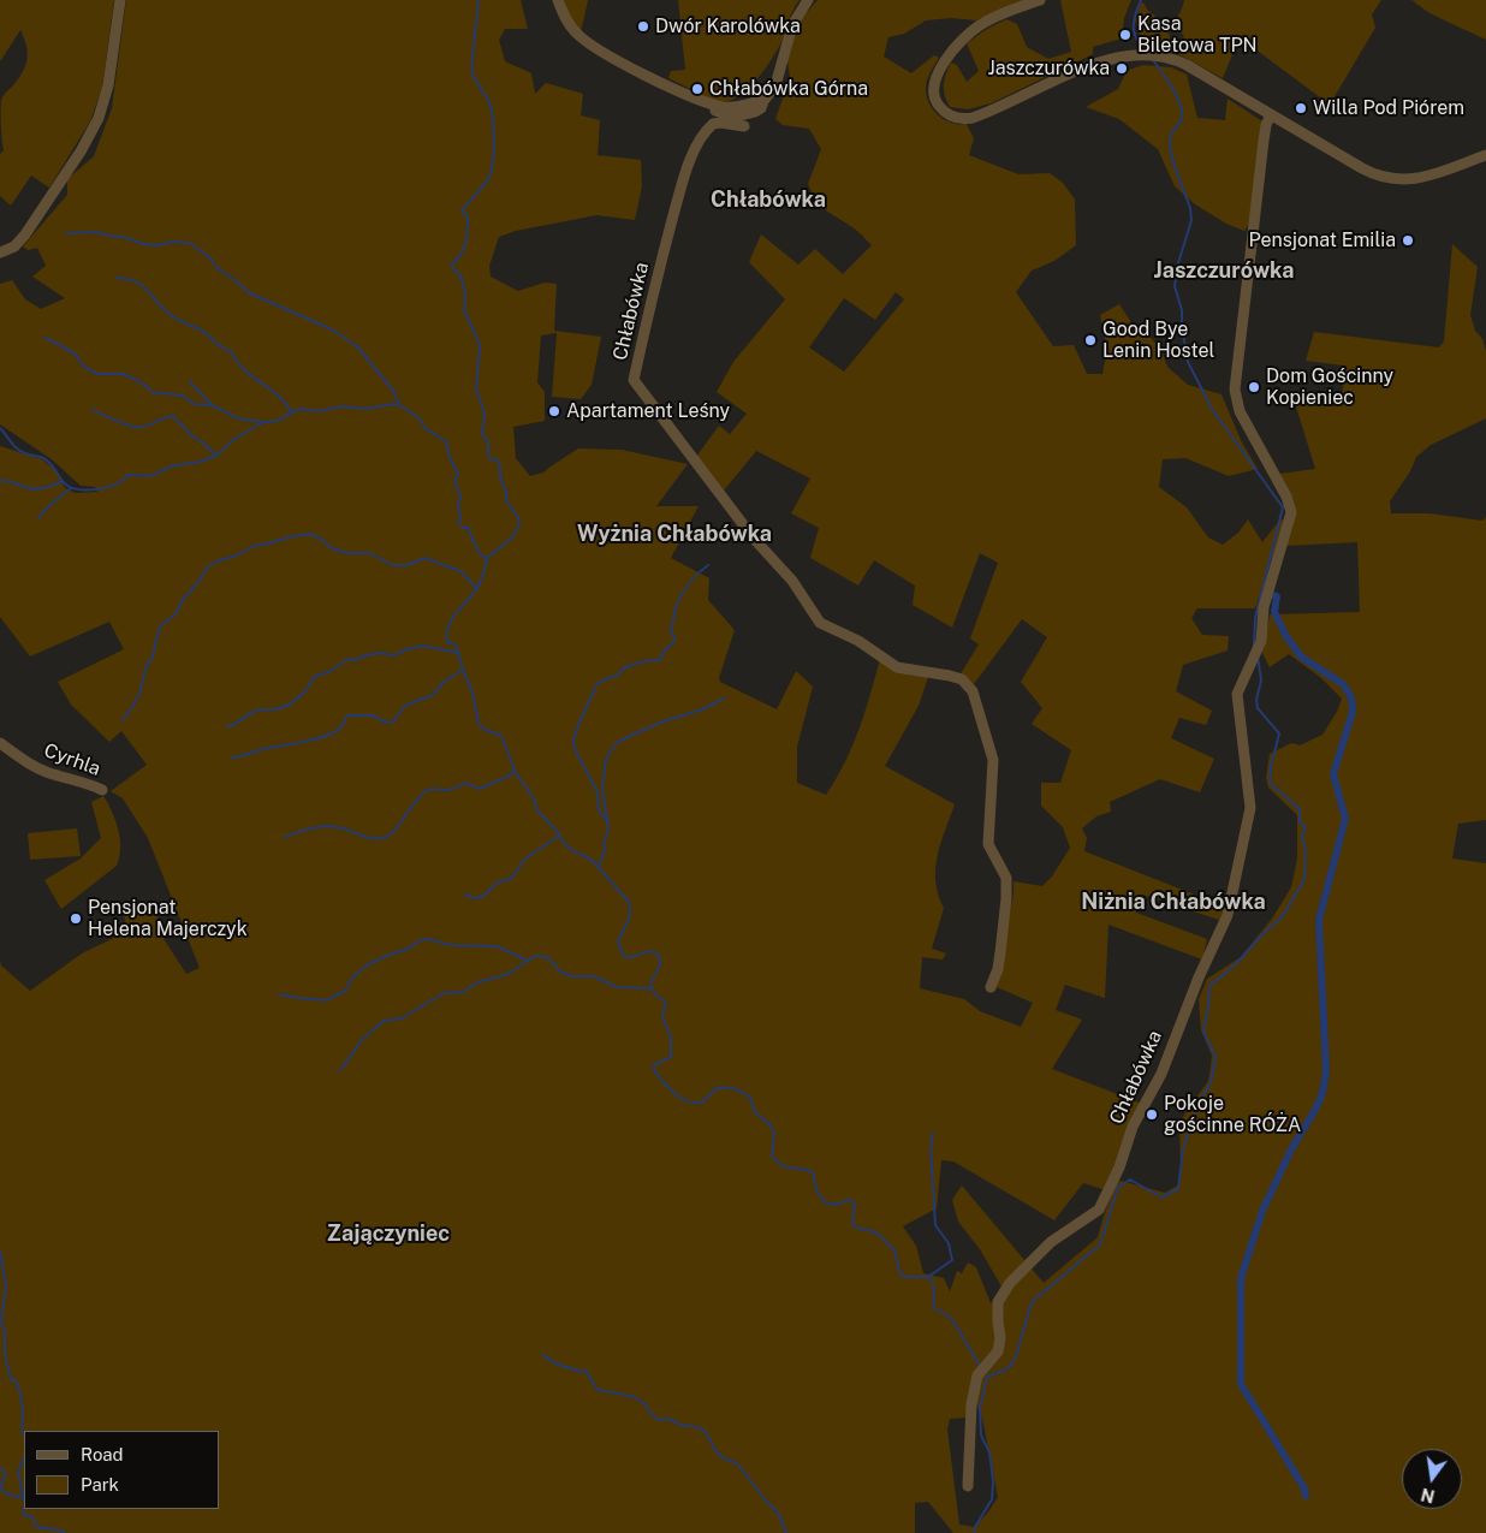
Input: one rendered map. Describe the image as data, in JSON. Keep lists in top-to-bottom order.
{
  "streets": {
    "street": ["Chłabówka", "Cyrhla"]
  },
  "districts": [
    "Chłabówka",
    "Jaszczurówka",
    "Wyżnia Chłabówka",
    "Niżnia Chłabówka",
    "Zajączyniec"
  ],
  "places": [
    "Dwór Karolówka",
    "Kasa Biletowa TPN",
    "Jaszczurówka",
    "Chłabówka Górna",
    "Willa Pod Piórem",
    "Pensjonat Emilia",
    "Good Bye Lenin Hostel",
    "Dom Gościnny Kopieniec",
    "Apartament Leśny",
    "Pensjonat Helena Majerczyk",
    "Pokoje gościnne RÓŻA"
  ],
  "legend": ["Road", "Park"],
  "north": "bottom"
}
